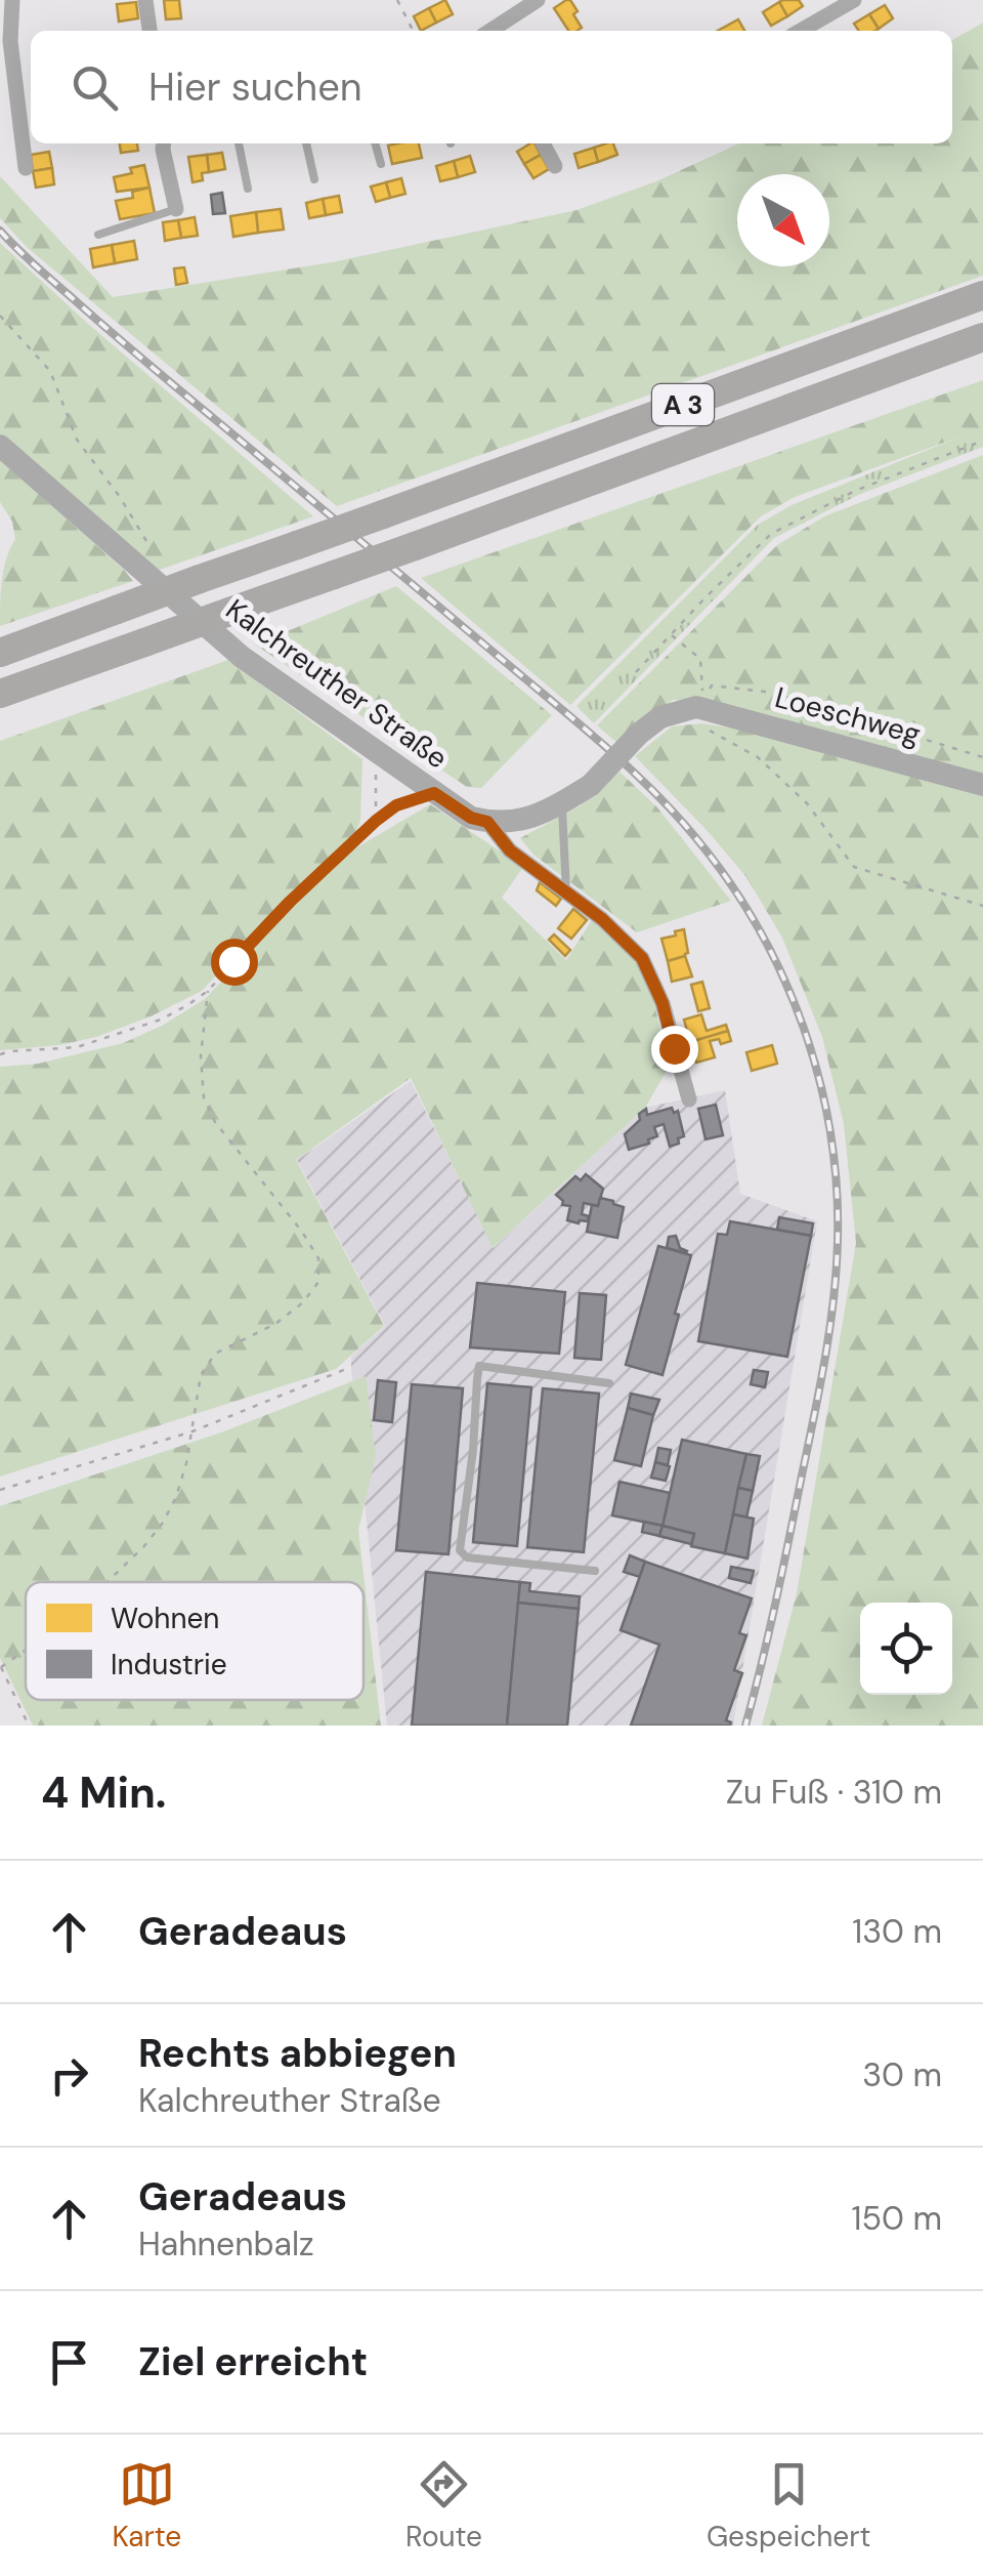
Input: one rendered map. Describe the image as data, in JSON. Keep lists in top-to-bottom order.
{
  "streets": {
    "highway": ["A 3"],
    "street": ["Kalchreuther Straße", "Loeschweg"]
  },
  "legend": ["Wohnen", "Industrie"],
  "north": "bottom right",
  "page": {
    "search": "Hier suchen",
    "heading": ["4 Min.", "Zu Fuß · 310 m"],
    "list": [
      ["Geradeaus", "130 m"],
      ["Rechts abbiegen", "Kalchreuther Straße", "30 m"],
      ["Geradeaus", "Hahnenbalz", "150 m"],
      "Ziel erreicht"
    ],
    "nav": ["Karte", "Route", "Gespeichert"]
  }
}
